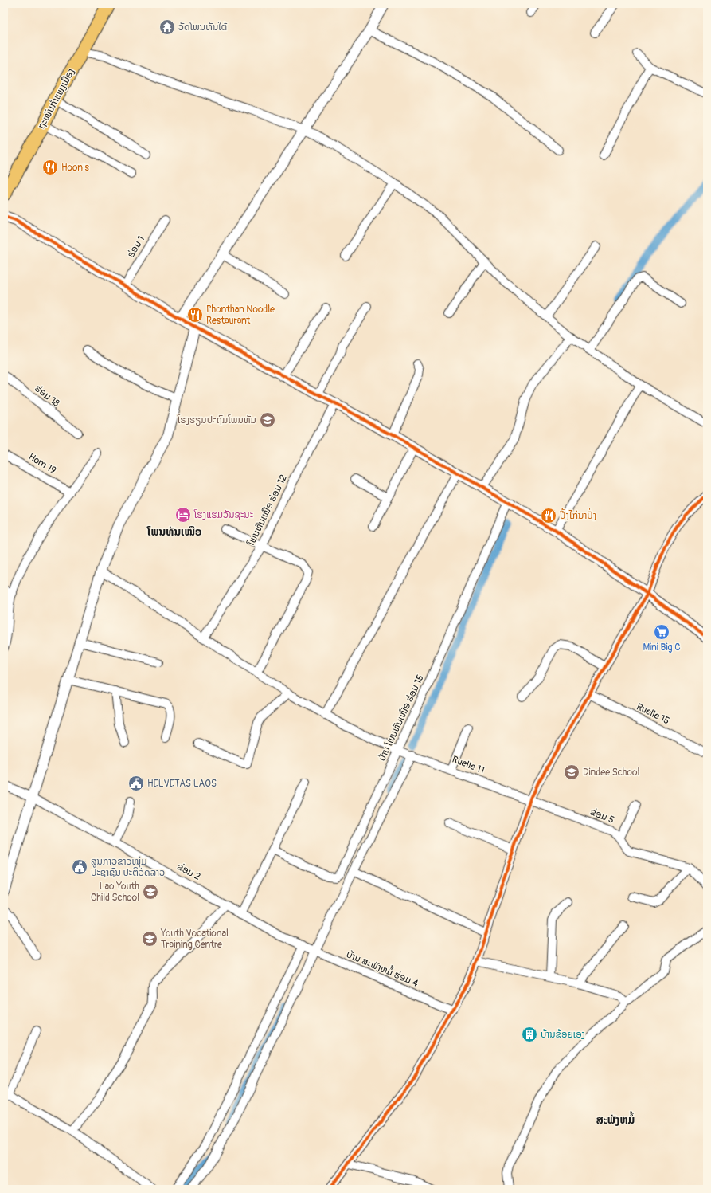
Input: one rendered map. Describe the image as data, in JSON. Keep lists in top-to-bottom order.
{
  "streets": {
    "main road": ["ຖະໜົນກຳແພງເມືອງ"],
    "street": [
      "ຮ່ອມ 1",
      "ຮ່ອມ 18",
      "Hom 19",
      "ໂພນທັນເໜືອ ຮ່ອມ 12",
      "Ruelle 15",
      "ບ້ານ ໂພນທັນເໜືອ ຮ່ອມ 15",
      "Ruelle 11",
      "ຂ່ອມ 5",
      "ຂ່ອມ 2",
      "ບ້ານ ສະພັງຫມໍ້ ຮ່ອມ 4"
    ]
  },
  "crossings": [
    ["ໂພນທັນເໜືອ ຮ່ອມ 12", "Ruelle 11"],
    ["ບ້ານ ໂພນທັນເໜືອ ຮ່ອມ 15", "Ruelle 11"],
    ["Ruelle 11", "ຂ່ອມ 5"],
    ["ຂ່ອມ 2", "ບ້ານ ສະພັງຫມໍ້ ຮ່ອມ 4"]
  ],
  "districts": ["ໂພນທັນເໜືອ", "ສະພັງຫມໍ້"],
  "places": {
    "temple": ["ວັດໂພນທັນໃຕ້"],
    "restaurant": ["Hoon's", "Phonthan Noodle Restaurant", "ປີ້ງໄກ່ນາປົ່ງ"],
    "school or university": [
      "ໂຮງຮຽນປະຖົມໂພນທັນ",
      "Dindee School",
      "Lao Youth Child School",
      "Youth Vocational Training Centre"
    ],
    "hotel": ["ໂຮງແຮມວັນຊະນະ"],
    "supermarket": ["Mini Big C"],
    "public building": ["HELVETAS LAOS", "ສູນກາວຂາວໜຸ່ມ ປະຊາຊົນ ປະຕິວັດລາວ"],
    "building": ["ບ້ານຂ້ອຍເອງ"]
  }
}
